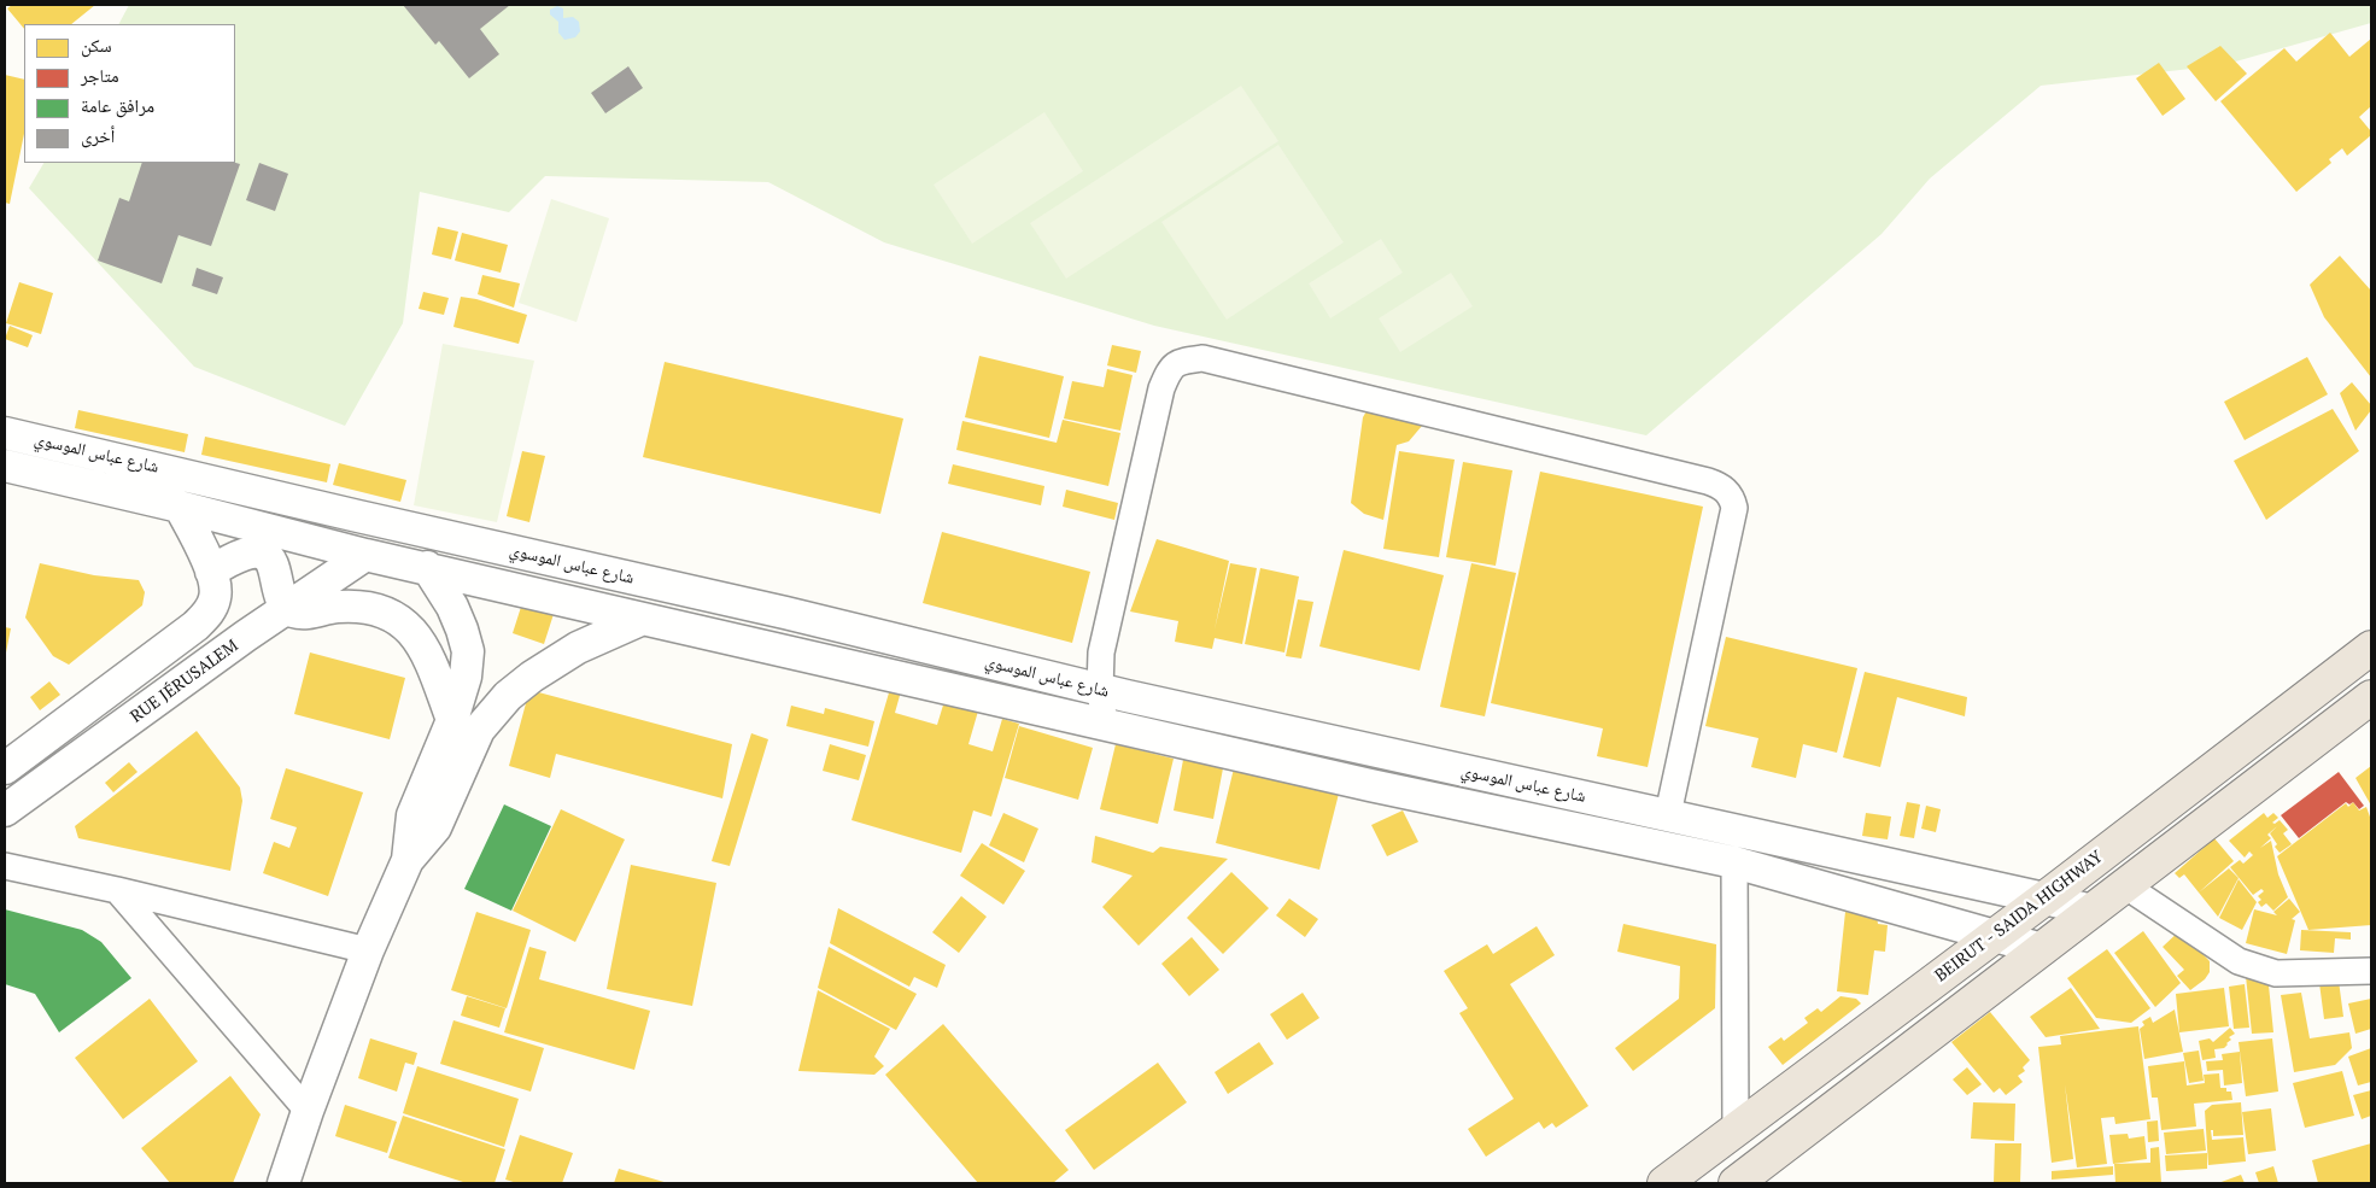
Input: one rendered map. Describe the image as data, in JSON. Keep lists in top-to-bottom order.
{
  "streets": {
    "highway": ["BEIRUT - SAIDA HIGHWAY"],
    "street": ["شارع عباس الموسوي", "RUE JÉRUSALEM"]
  },
  "crossings": [
    ["شارع عباس الموسوي", "RUE JÉRUSALEM"],
    ["شارع عباس الموسوي", "BEIRUT - SAIDA HIGHWAY"]
  ],
  "legend": [
    "سكن",
    "متاجر",
    "مرافق عامة",
    "أخرى"
  ]
}
